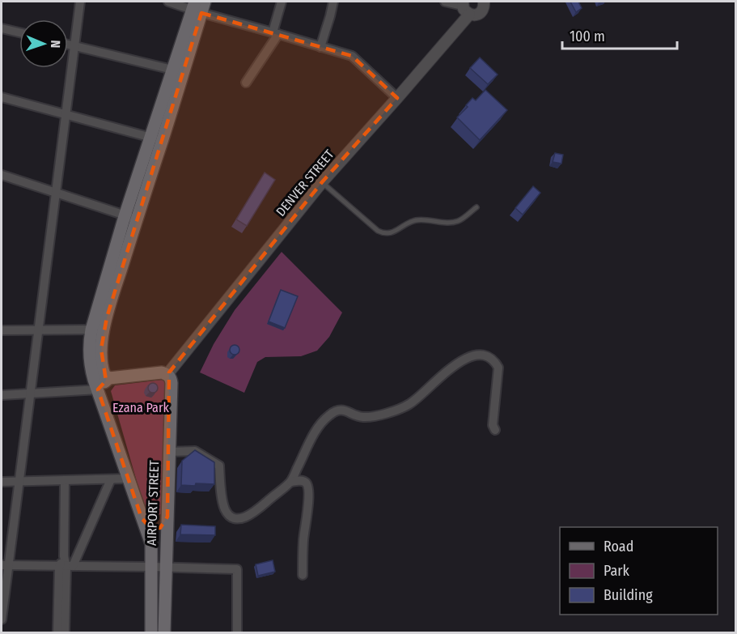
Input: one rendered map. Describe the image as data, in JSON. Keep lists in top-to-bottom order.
{
  "streets": {
    "main road": ["AIRPORT STREET"],
    "street": ["DENVER STREET"]
  },
  "crossings": [
    ["DENVER STREET", "AIRPORT STREET"]
  ],
  "parks": ["Ezana Park"],
  "legend": ["Road", "Park", "Building"],
  "scale_bar": "100 m",
  "north": "right"
}
